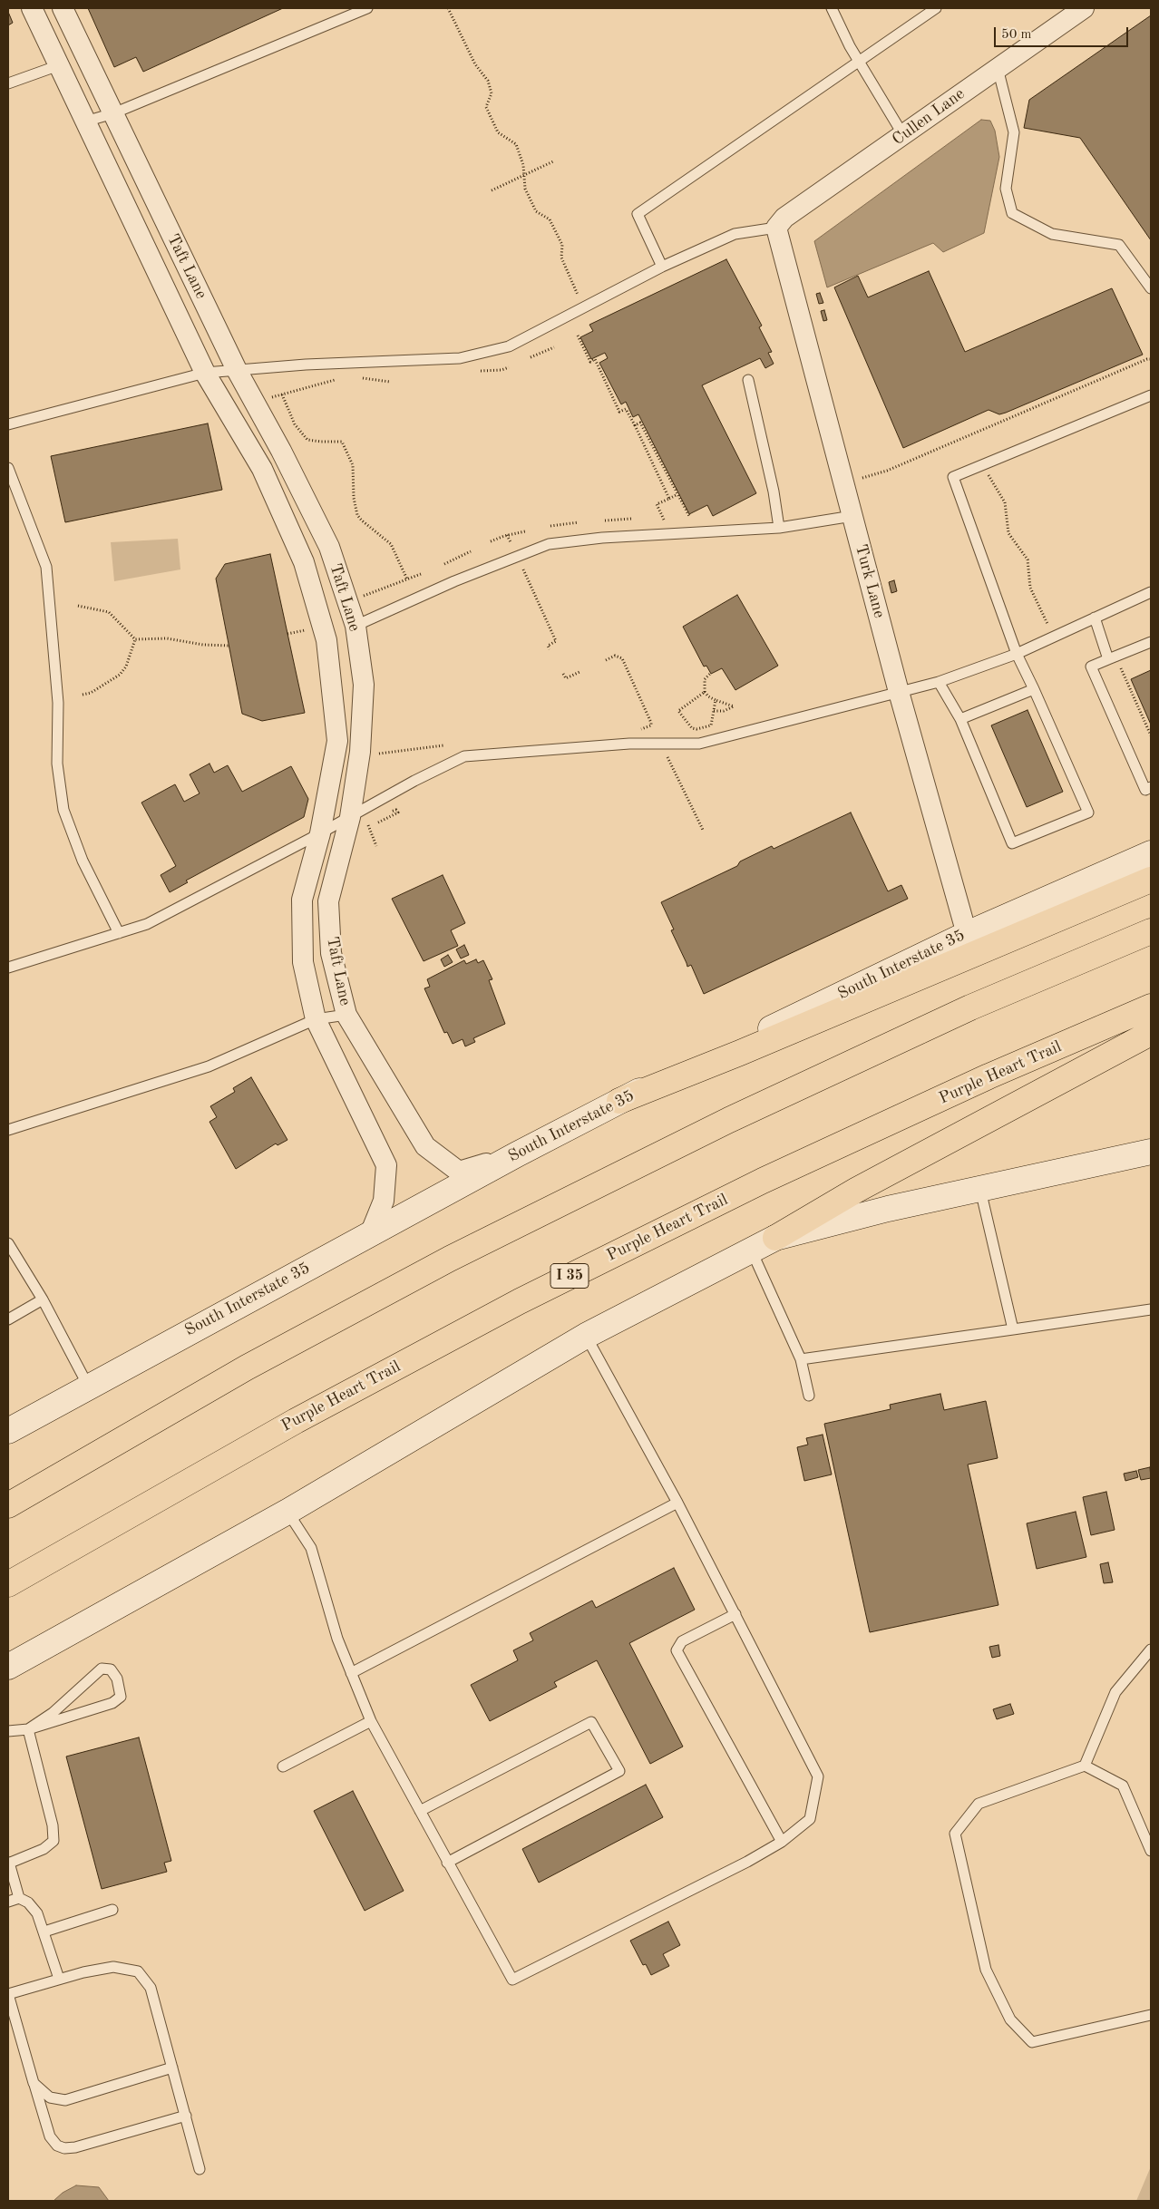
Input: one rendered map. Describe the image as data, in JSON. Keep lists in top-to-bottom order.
{
  "streets": {
    "highway": ["Purple Heart Trail", "I 35"],
    "main road": ["South Interstate 35"],
    "street": ["Cullen Lane", "Taft Lane", "Turk Lane"]
  },
  "crossings": [
    ["Cullen Lane", "Turk Lane"],
    ["Taft Lane", "South Interstate 35"],
    ["Turk Lane", "South Interstate 35"]
  ],
  "scale_bar": "50 m"
}
